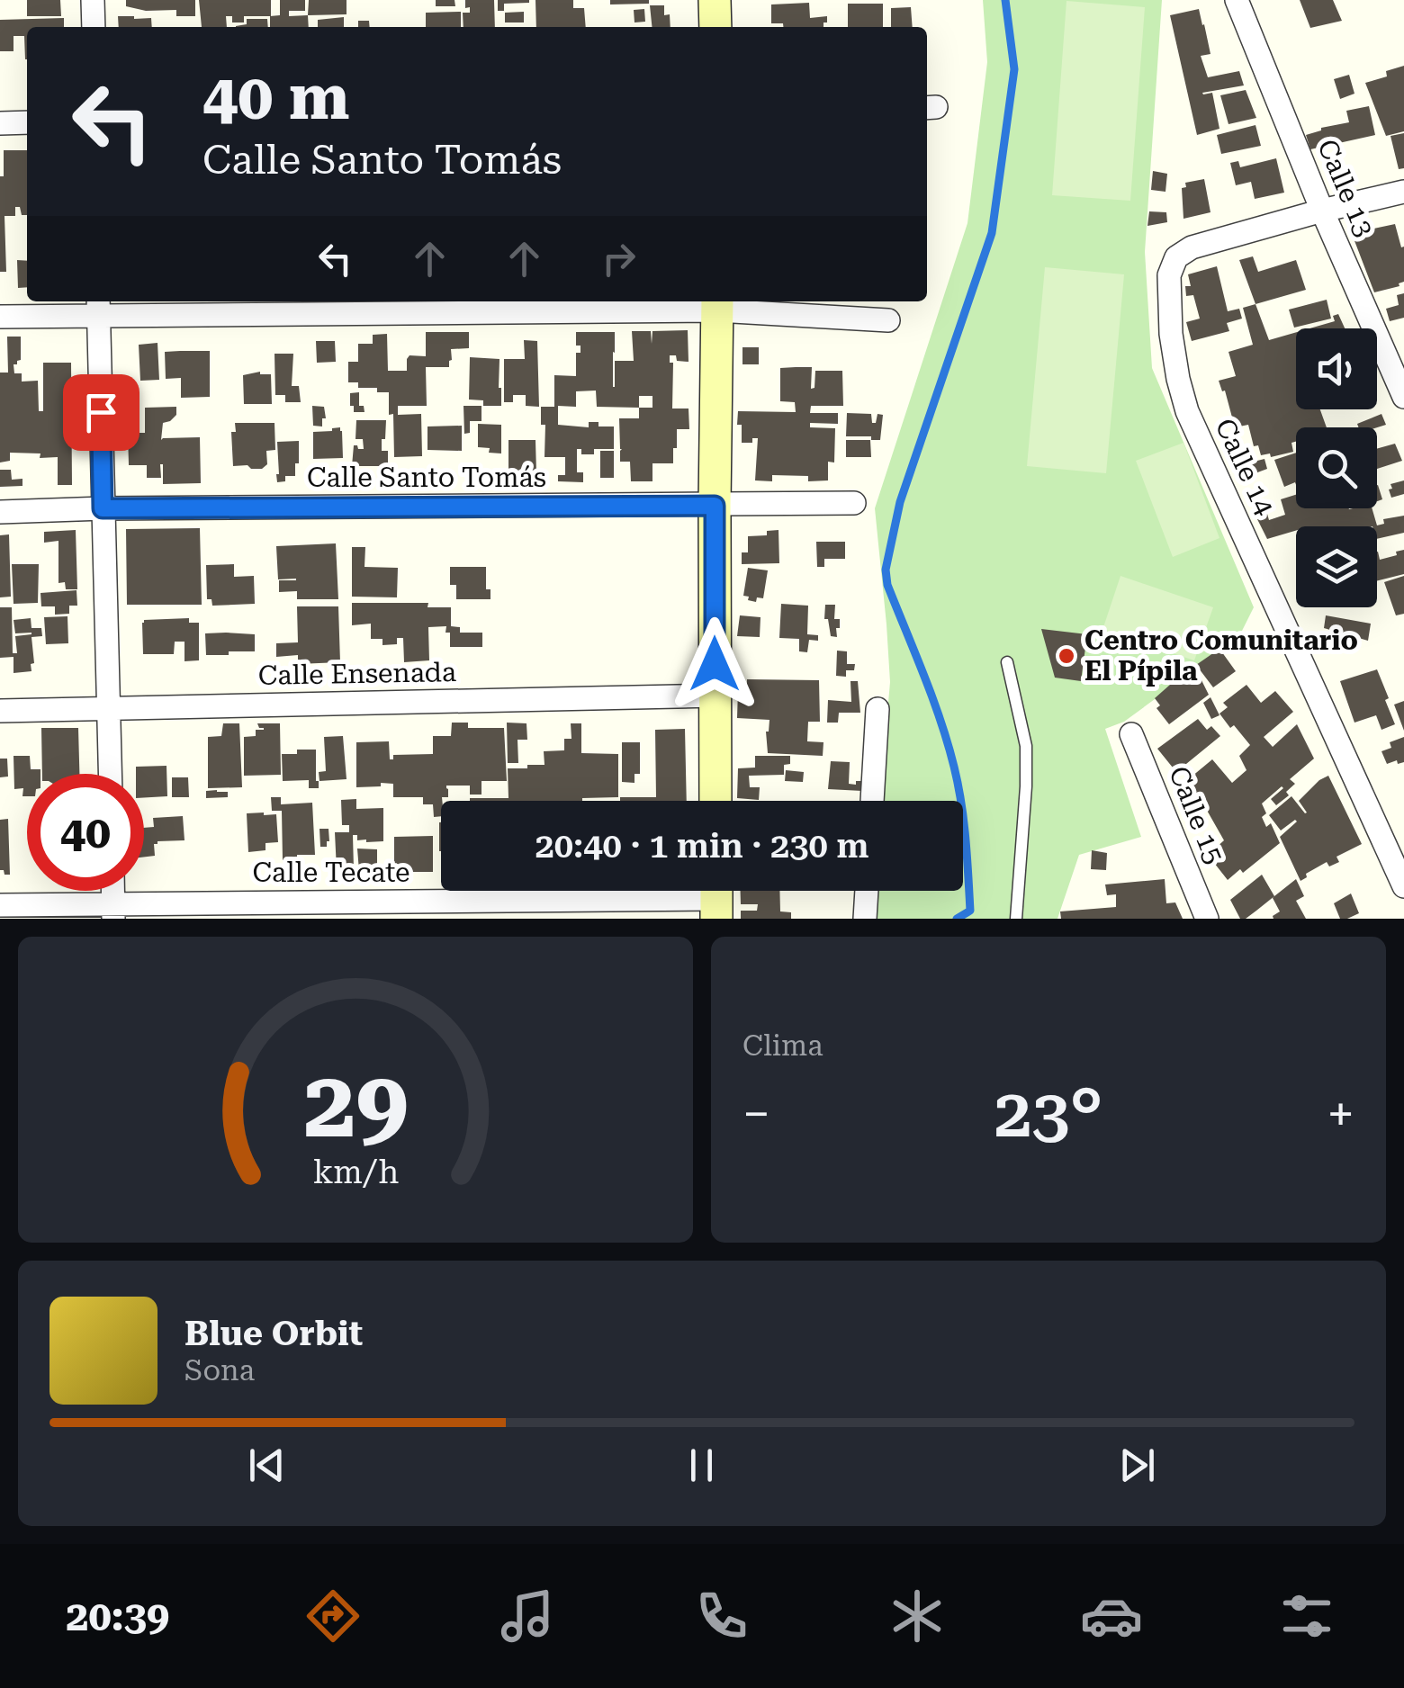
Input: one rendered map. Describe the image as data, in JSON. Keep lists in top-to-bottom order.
{
  "streets": {
    "street": [
      "Calle 13",
      "Calle 14",
      "Calle Santo Tomás",
      "Calle Ensenada",
      "Calle 15",
      "Calle Tecate"
    ]
  },
  "crossings": [
    ["Calle 13", "Calle 14"]
  ],
  "places": ["Centro Comunitario El Pípila"],
  "page": {
    "turn": ["40 m", "Calle Santo Tomás"],
    "limit": "40",
    "trip": "20:40 · 1 min · 230 m",
    "tile": "Clima",
    "heat": ["−", "23°", "+"],
    "song": ["Blue Orbit", "Sona"],
    "tabs": "20:39",
    "gauge": ["29", "km/h"]
  }
}
